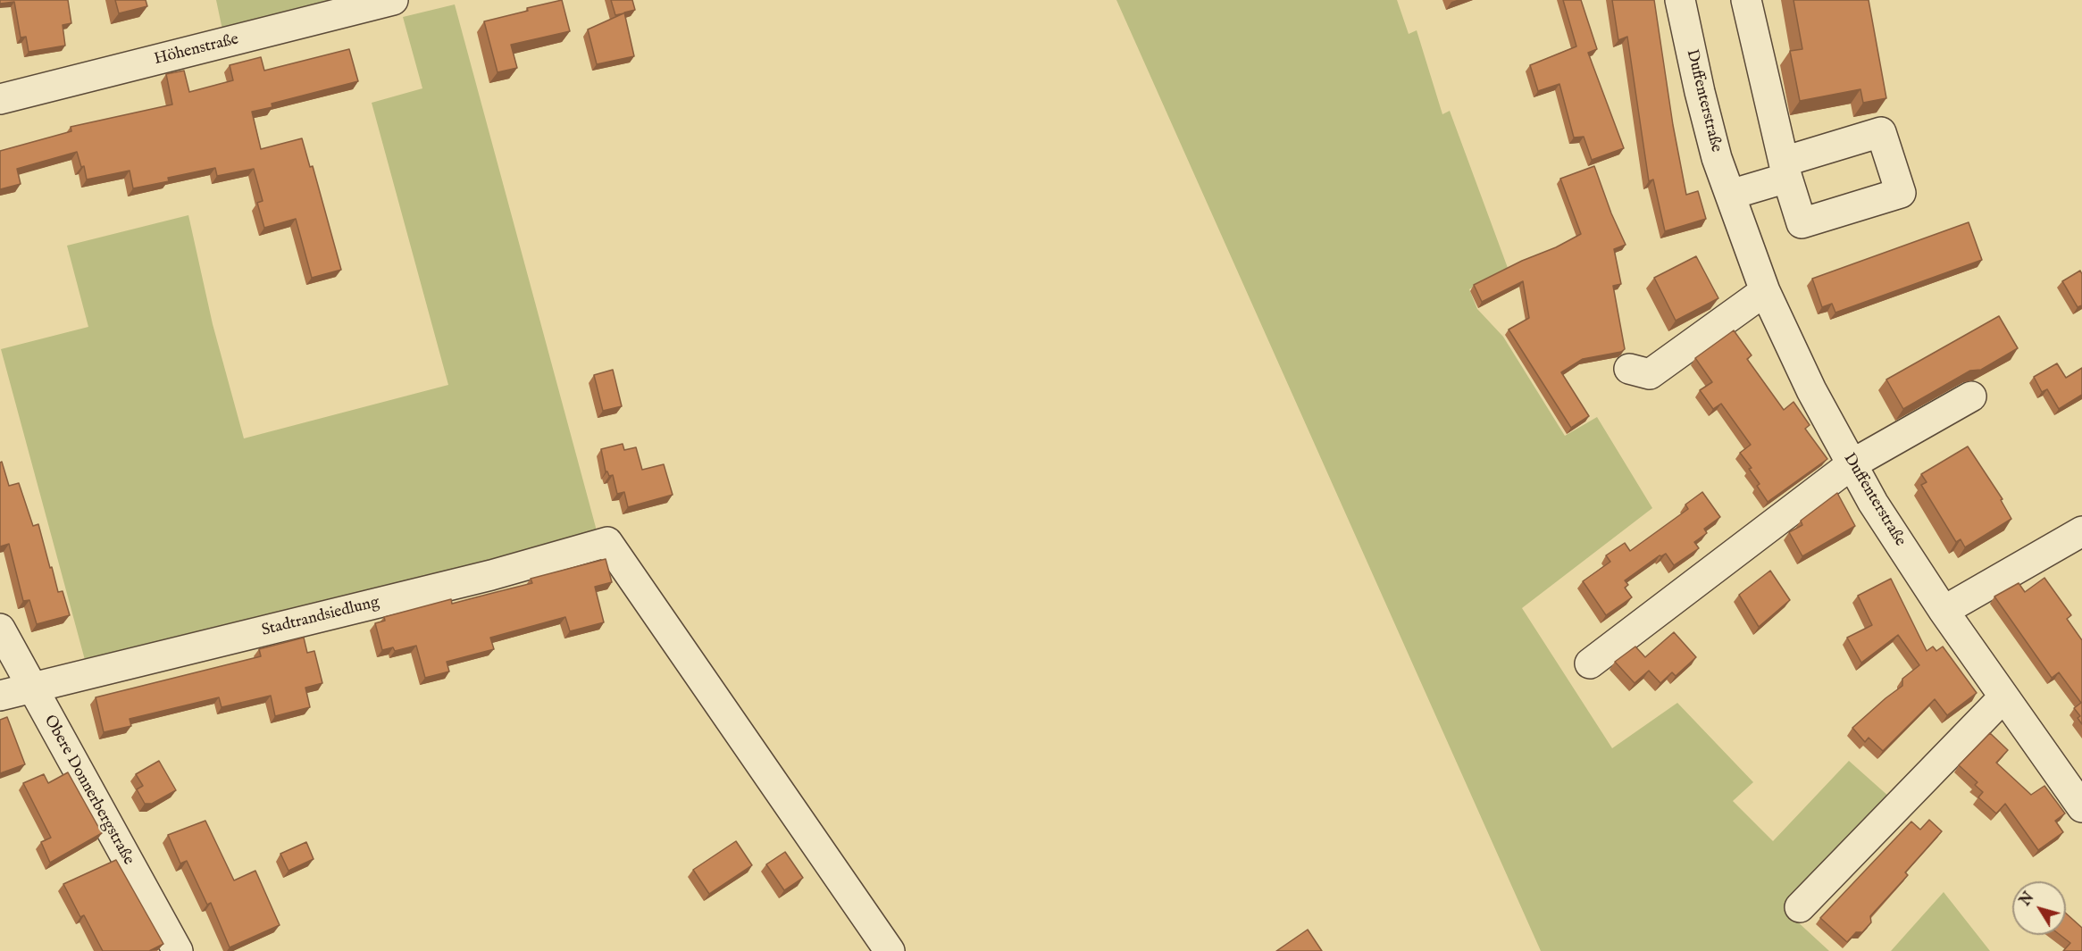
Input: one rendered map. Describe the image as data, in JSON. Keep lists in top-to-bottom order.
{
  "streets": {
    "street": [
      "Höhenstraße",
      "Duffenterstraße",
      "Stadtrandsiedlung",
      "Obere Donnerbergstraße"
    ]
  },
  "crossings": [
    ["Stadtrandsiedlung", "Obere Donnerbergstraße"]
  ],
  "north": "top left"
}
